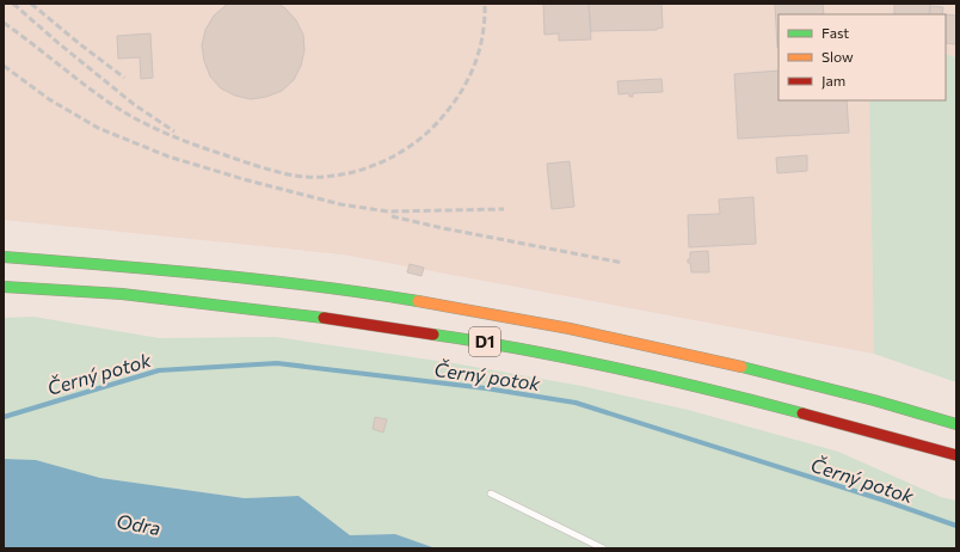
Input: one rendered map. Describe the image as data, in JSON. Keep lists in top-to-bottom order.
{
  "streets": {
    "highway": ["D1"]
  },
  "water": ["Černý potok", "Odra"],
  "legend": ["Fast", "Slow", "Jam"]
}
